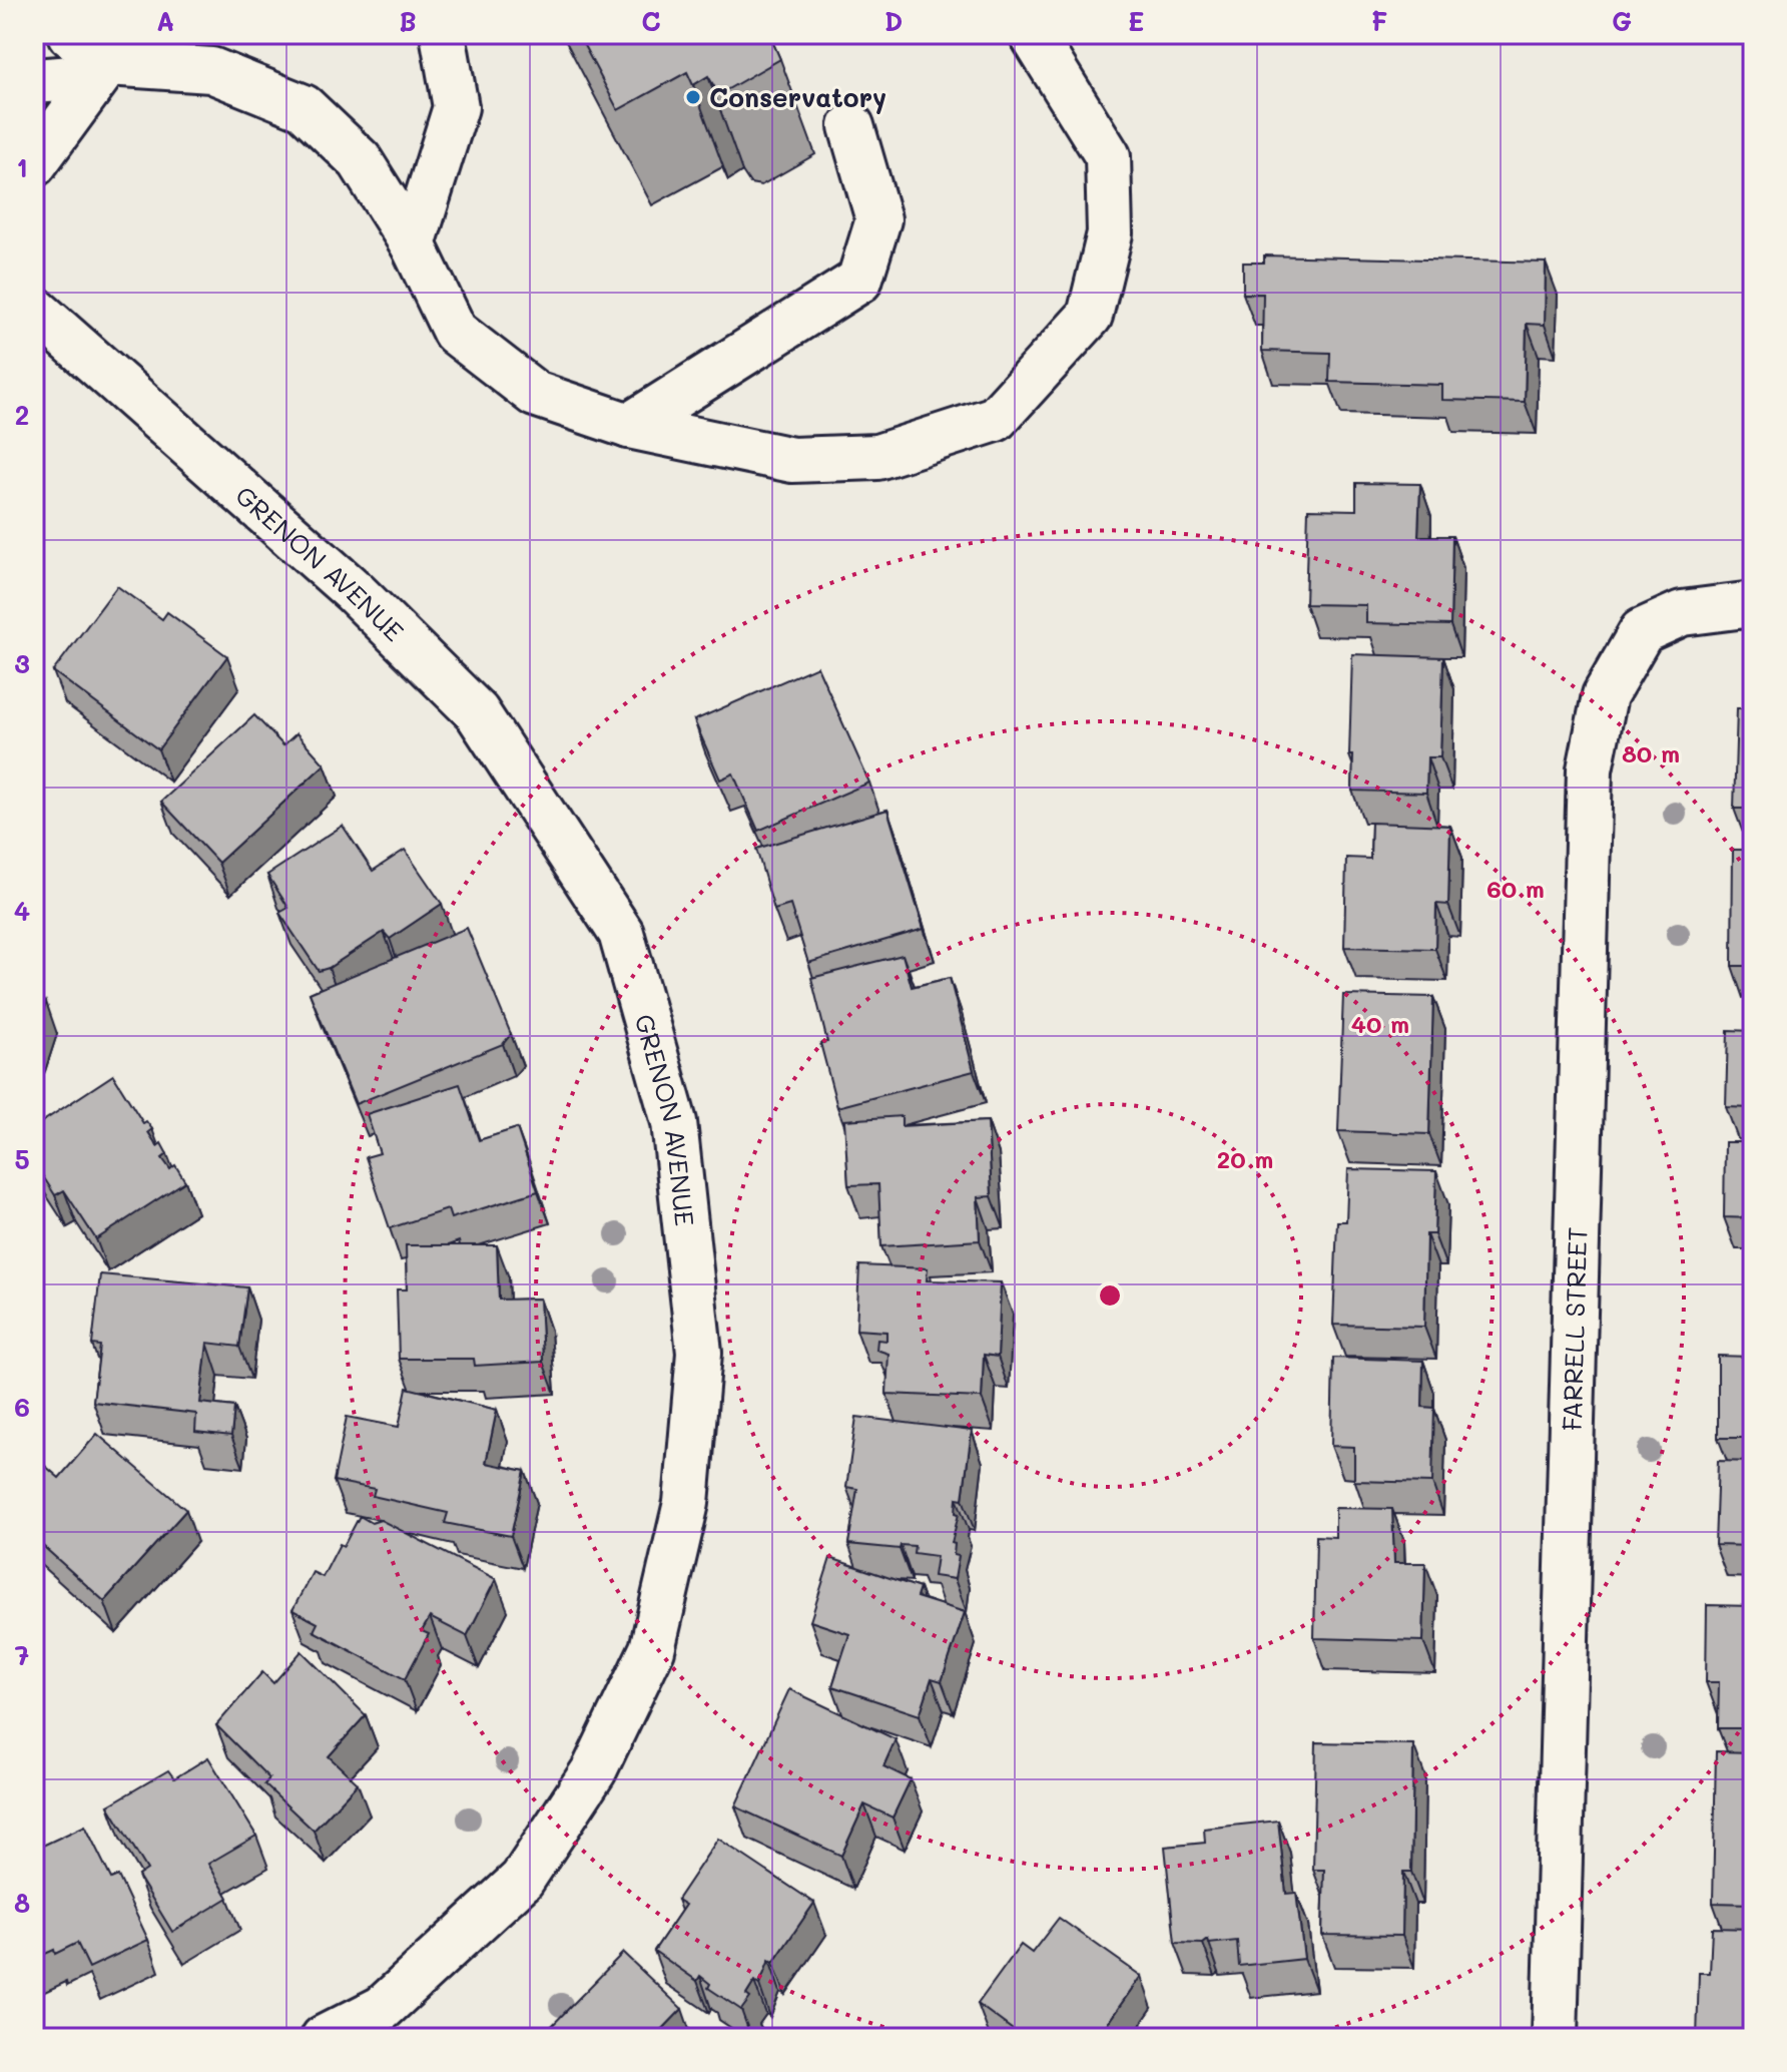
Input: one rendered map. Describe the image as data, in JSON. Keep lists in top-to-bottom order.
{
  "streets": {
    "street": ["GRENON AVENUE", "FARRELL STREET"]
  },
  "places": ["Conservatory"],
  "grid": {
    "columns": [
      "A",
      "B",
      "C",
      "D",
      "E",
      "F",
      "G"
    ],
    "rows": [
      "1",
      "2",
      "3",
      "4",
      "5",
      "6",
      "7",
      "8"
    ]
  },
  "rings": [
    "80 m",
    "60 m",
    "40 m",
    "20 m"
  ]
}
